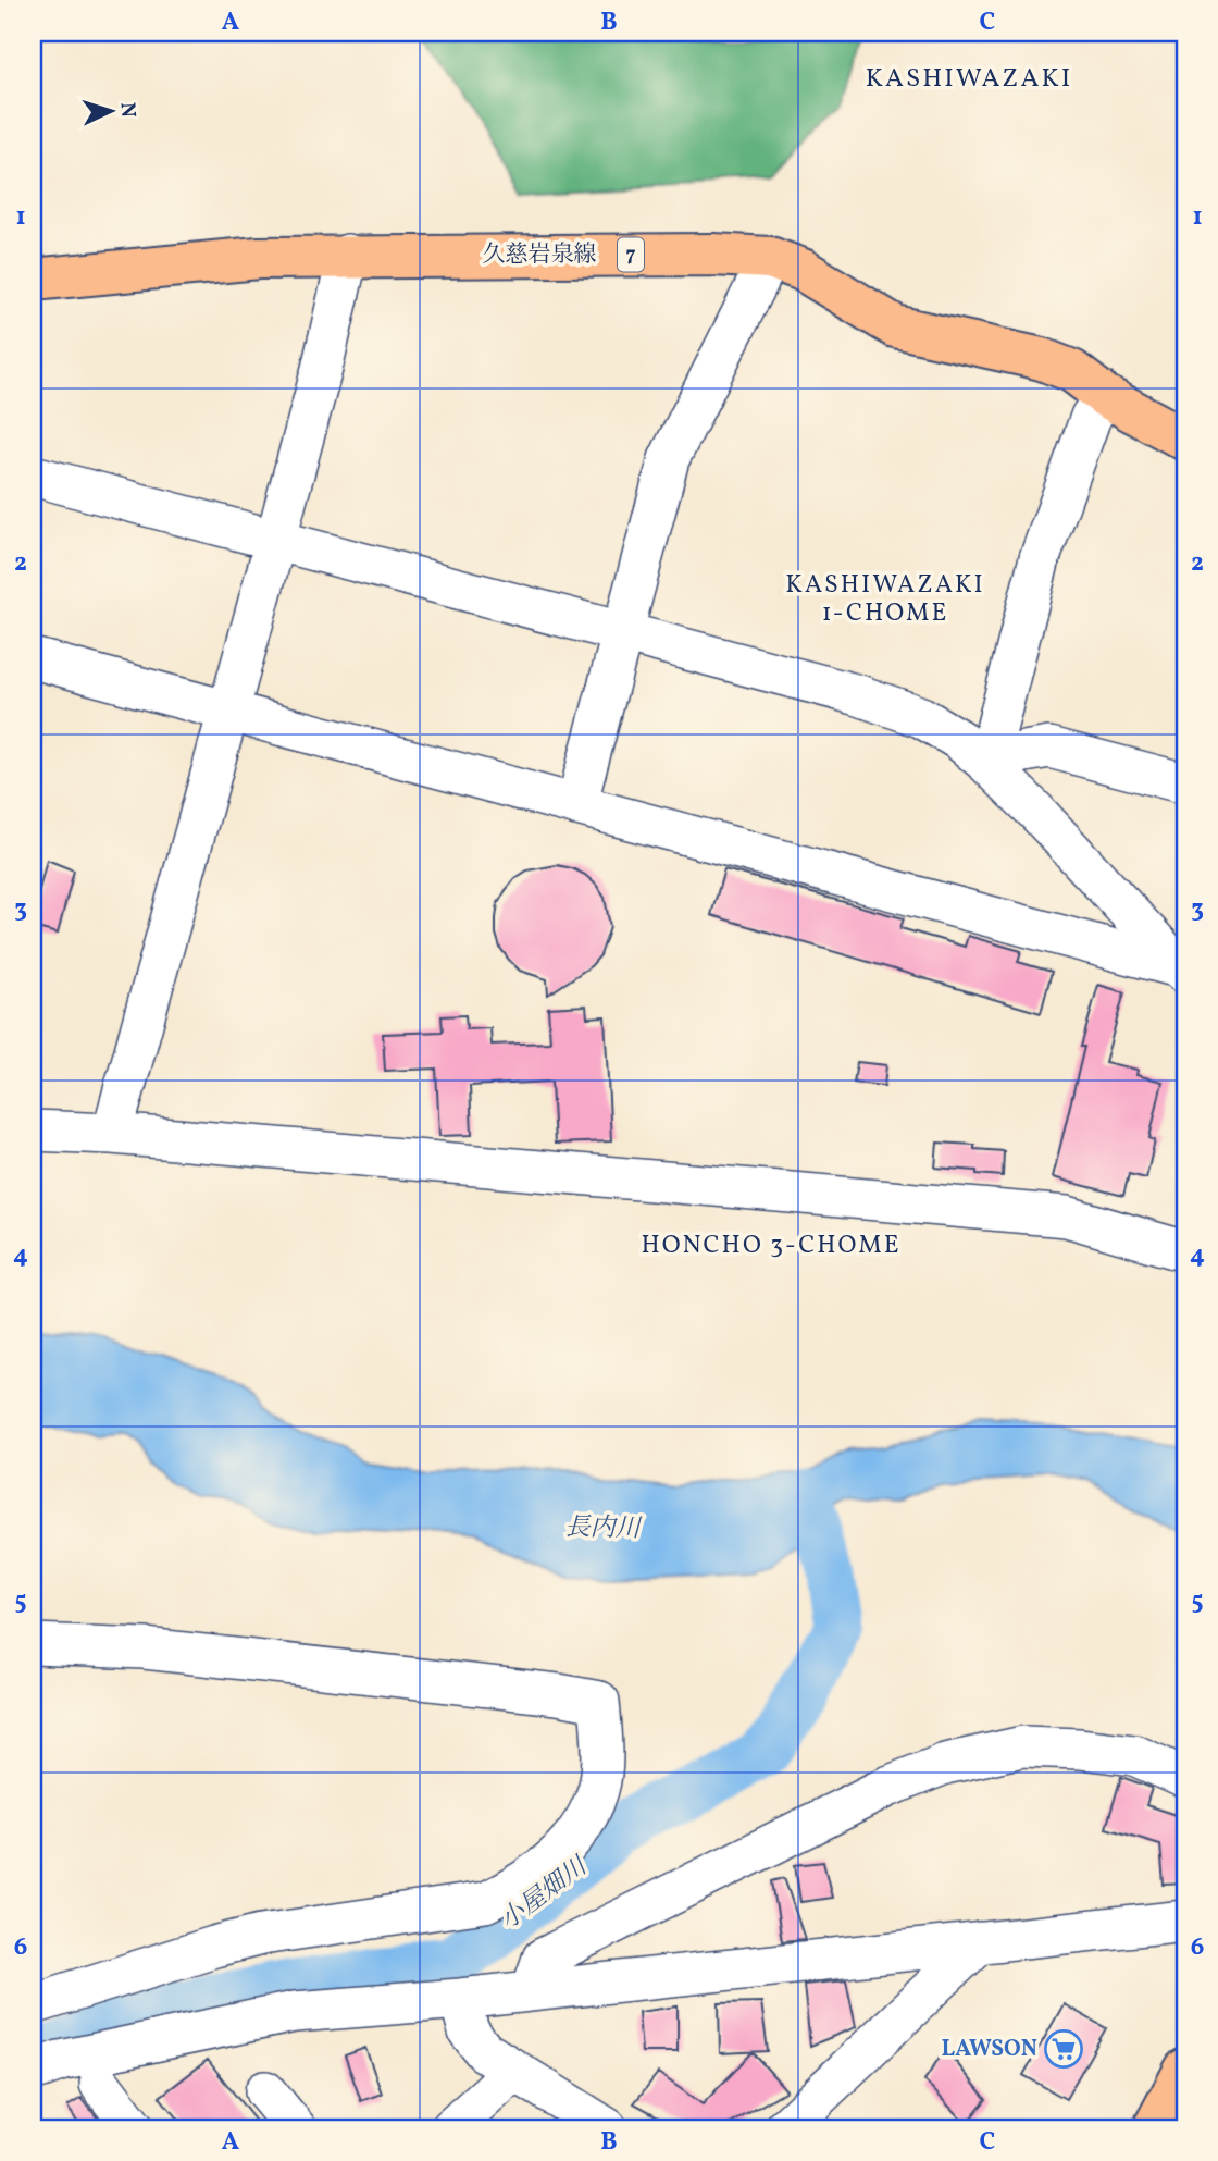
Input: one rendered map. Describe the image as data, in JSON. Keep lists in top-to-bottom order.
{
  "streets": {
    "main road": ["久慈岩泉線", "7"]
  },
  "districts": ["KASHIWAZAKI", "KASHIWAZAKI 1-CHOME", "HONCHO 3-CHOME"],
  "water": ["長内川", "小屋畑川"],
  "places": {
    "supermarket": ["LAWSON"]
  },
  "north": "right",
  "grid": {
    "columns": ["A", "B", "C"],
    "rows": [
      "1",
      "2",
      "3",
      "4",
      "5",
      "6"
    ]
  }
}
